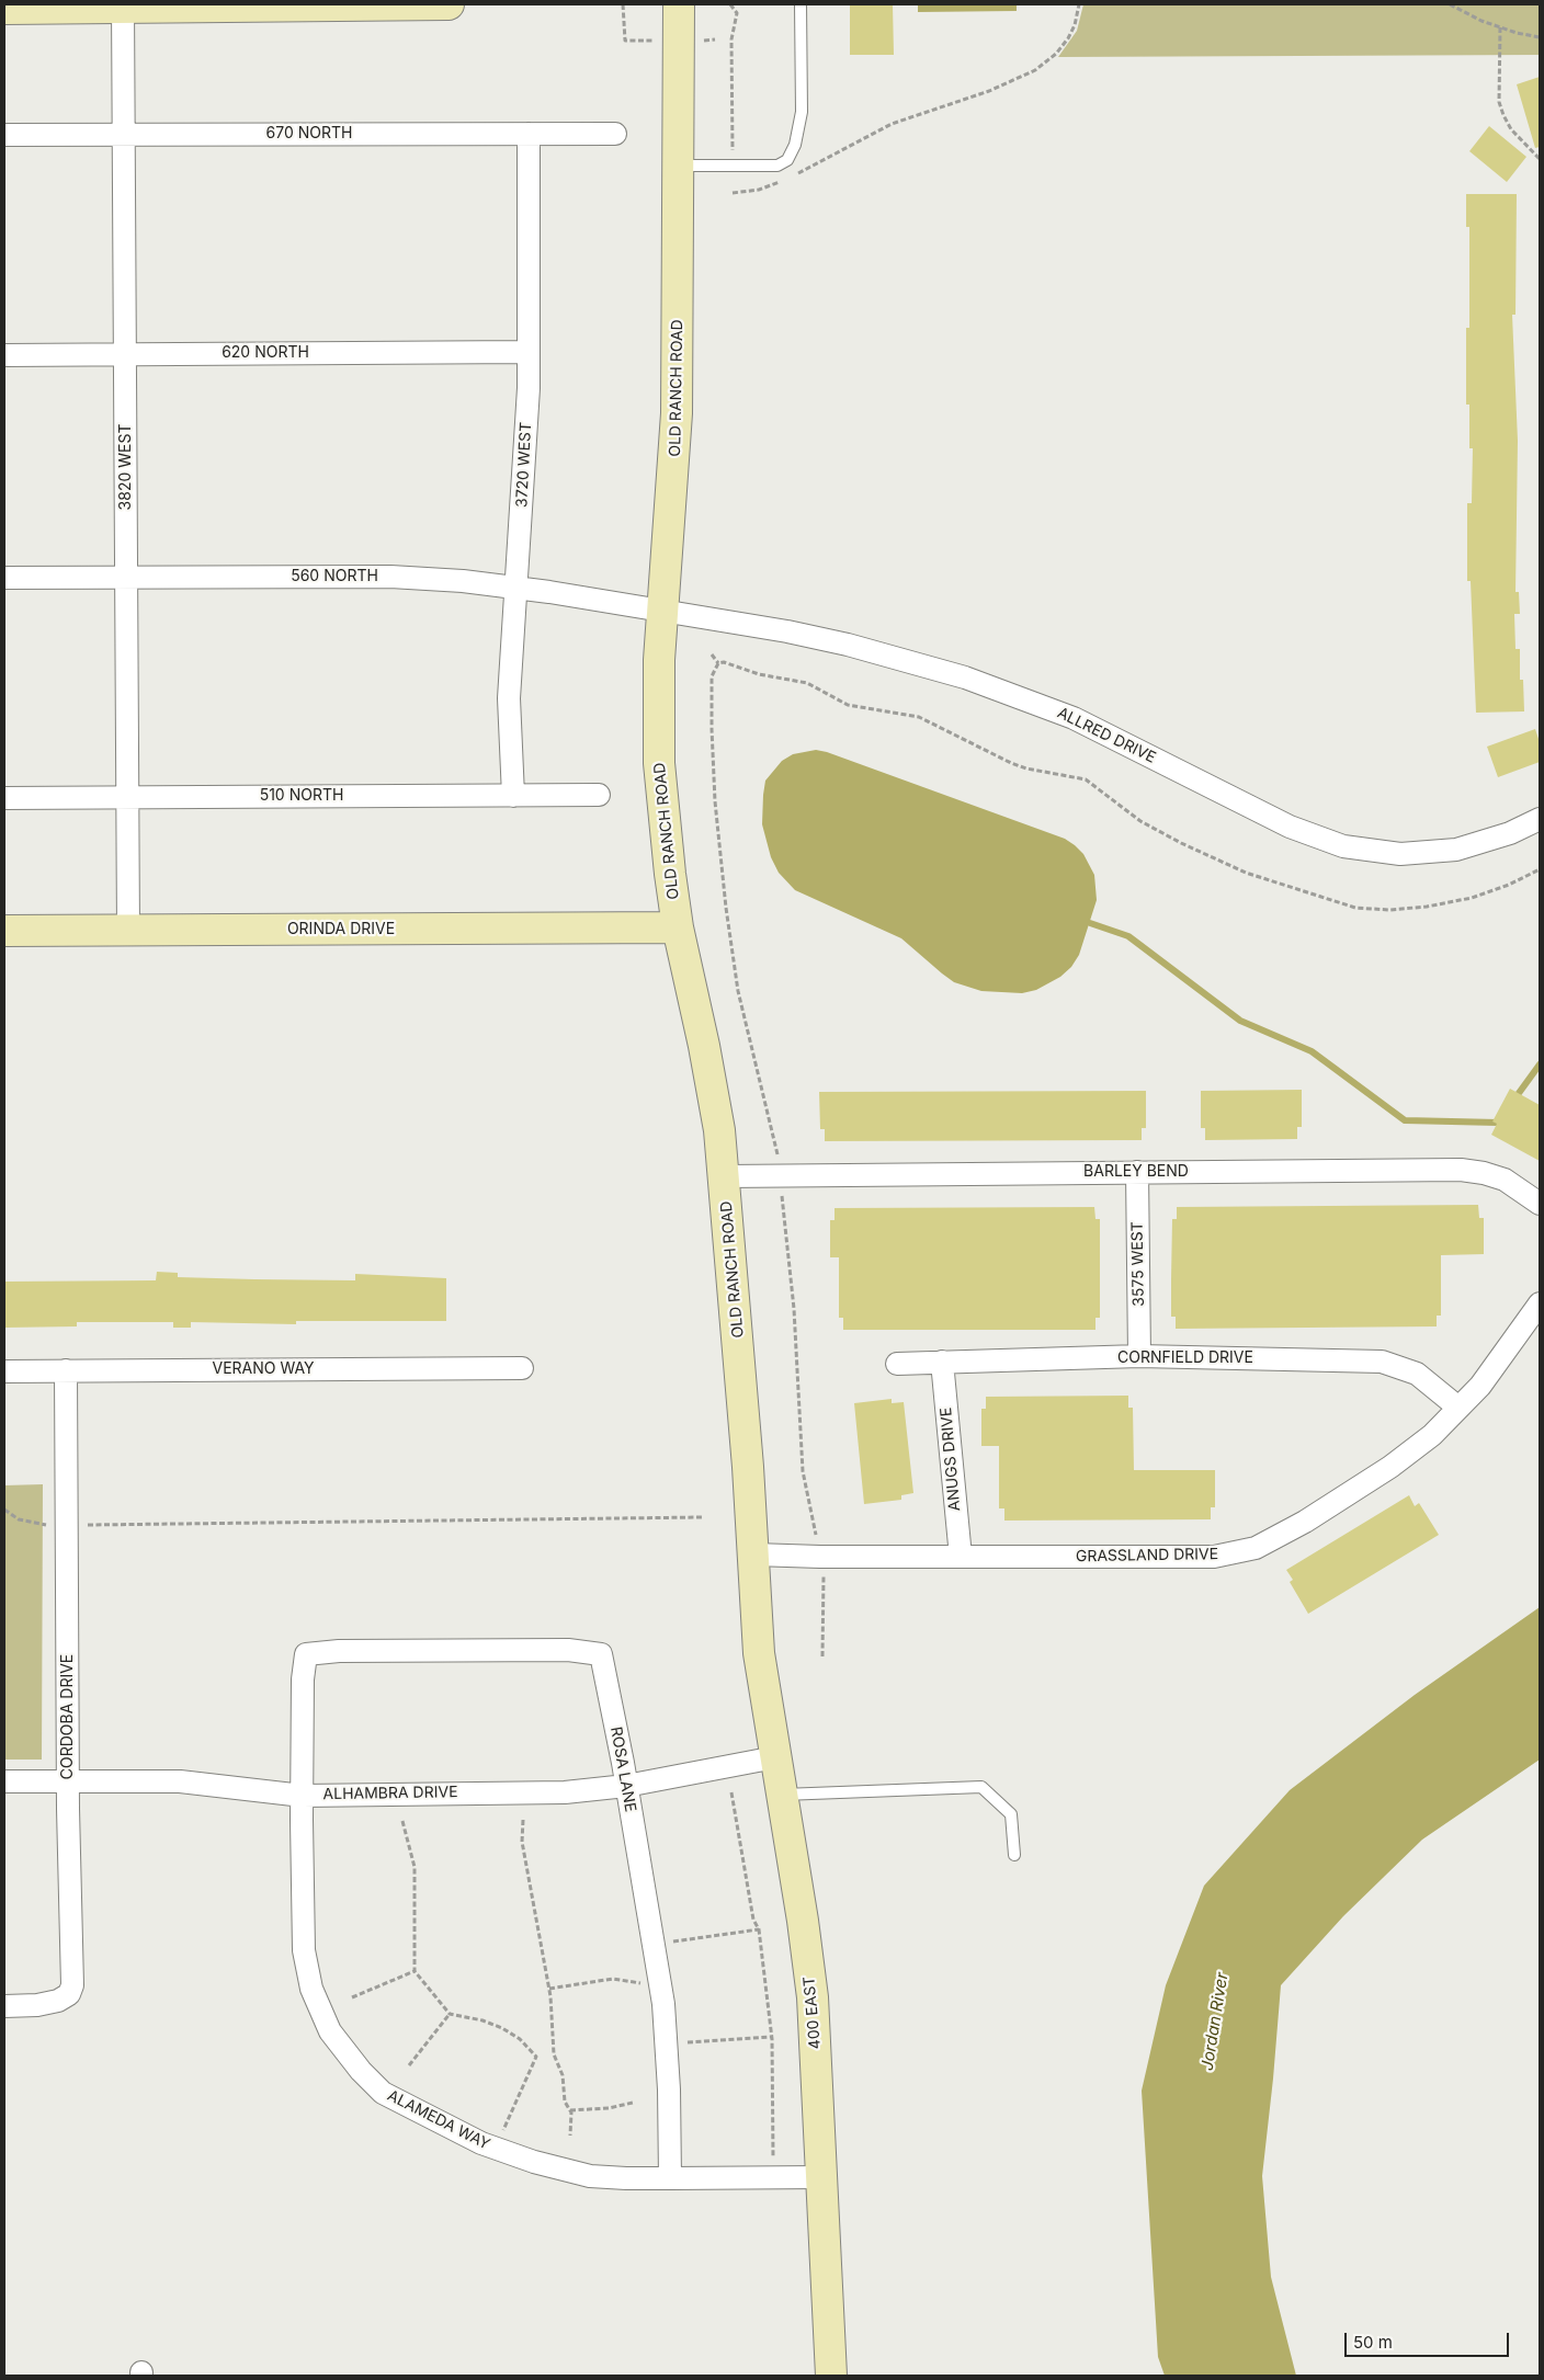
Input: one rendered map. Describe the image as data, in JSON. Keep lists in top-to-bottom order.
{
  "streets": {
    "street": [
      "670 NORTH",
      "620 NORTH",
      "OLD RANCH ROAD",
      "3720 WEST",
      "3820 WEST",
      "560 NORTH",
      "ALLRED DRIVE",
      "510 NORTH",
      "ORINDA DRIVE",
      "BARLEY BEND",
      "3575 WEST",
      "CORNFIELD DRIVE",
      "VERANO WAY",
      "ANUGS DRIVE",
      "GRASSLAND DRIVE",
      "CORDOBA DRIVE",
      "ROSA LANE",
      "ALHAMBRA DRIVE",
      "400 EAST",
      "ALAMEDA WAY"
    ]
  },
  "crossings": [
    ["670 NORTH", "3720 WEST"],
    ["670 NORTH", "3820 WEST"],
    ["620 NORTH", "3720 WEST"],
    ["620 NORTH", "3820 WEST"],
    ["OLD RANCH ROAD", "560 NORTH"],
    ["OLD RANCH ROAD", "ALLRED DRIVE"],
    ["OLD RANCH ROAD", "ORINDA DRIVE"],
    ["OLD RANCH ROAD", "BARLEY BEND"],
    ["OLD RANCH ROAD", "GRASSLAND DRIVE"],
    ["OLD RANCH ROAD", "400 EAST"],
    ["3720 WEST", "560 NORTH"],
    ["3720 WEST", "510 NORTH"],
    ["3820 WEST", "560 NORTH"],
    ["3820 WEST", "510 NORTH"],
    ["3820 WEST", "ORINDA DRIVE"],
    ["560 NORTH", "ALLRED DRIVE"],
    ["BARLEY BEND", "3575 WEST"],
    ["3575 WEST", "CORNFIELD DRIVE"],
    ["CORNFIELD DRIVE", "ANUGS DRIVE"],
    ["CORNFIELD DRIVE", "GRASSLAND DRIVE"],
    ["VERANO WAY", "CORDOBA DRIVE"],
    ["ANUGS DRIVE", "GRASSLAND DRIVE"],
    ["CORDOBA DRIVE", "ALHAMBRA DRIVE"],
    ["ROSA LANE", "ALHAMBRA DRIVE"],
    ["ROSA LANE", "ALAMEDA WAY"],
    ["ALHAMBRA DRIVE", "400 EAST"],
    ["ALHAMBRA DRIVE", "ALAMEDA WAY"],
    ["400 EAST", "ALAMEDA WAY"]
  ],
  "water": ["Jordan River"],
  "scale_bar": "50 m"
}
